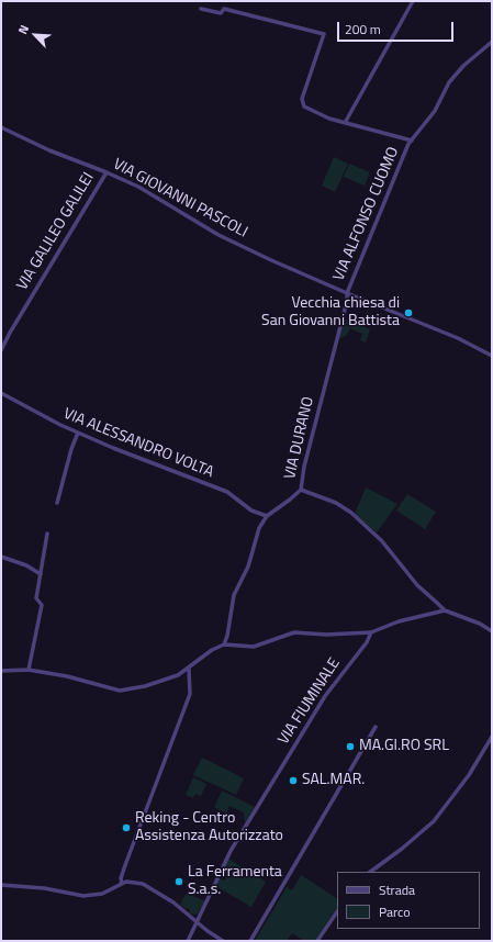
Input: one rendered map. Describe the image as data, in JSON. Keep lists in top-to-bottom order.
{
  "streets": {
    "street": [
      "VIA GIOVANNI PASCOLI",
      "VIA ALFONSO CUOMO",
      "VIA GALILEO GALILEI",
      "VIA DURANO",
      "VIA ALESSANDRO VOLTA",
      "VIA FIUMINALE"
    ]
  },
  "crossings": [
    ["VIA GIOVANNI PASCOLI", "VIA ALFONSO CUOMO"],
    ["VIA GIOVANNI PASCOLI", "VIA GALILEO GALILEI"],
    ["VIA GIOVANNI PASCOLI", "VIA DURANO"],
    ["VIA ALFONSO CUOMO", "VIA DURANO"],
    ["VIA DURANO", "VIA ALESSANDRO VOLTA"]
  ],
  "places": [
    "Vecchia chiesa di San Giovanni Battista",
    "MA.GI.RO SRL",
    "SAL.MAR.",
    "Reking - Centro Assistenza Autorizzato",
    "La Ferramenta S.a.s."
  ],
  "legend": ["Strada", "Parco"],
  "scale_bar": "200 m",
  "north": "top left"
}
